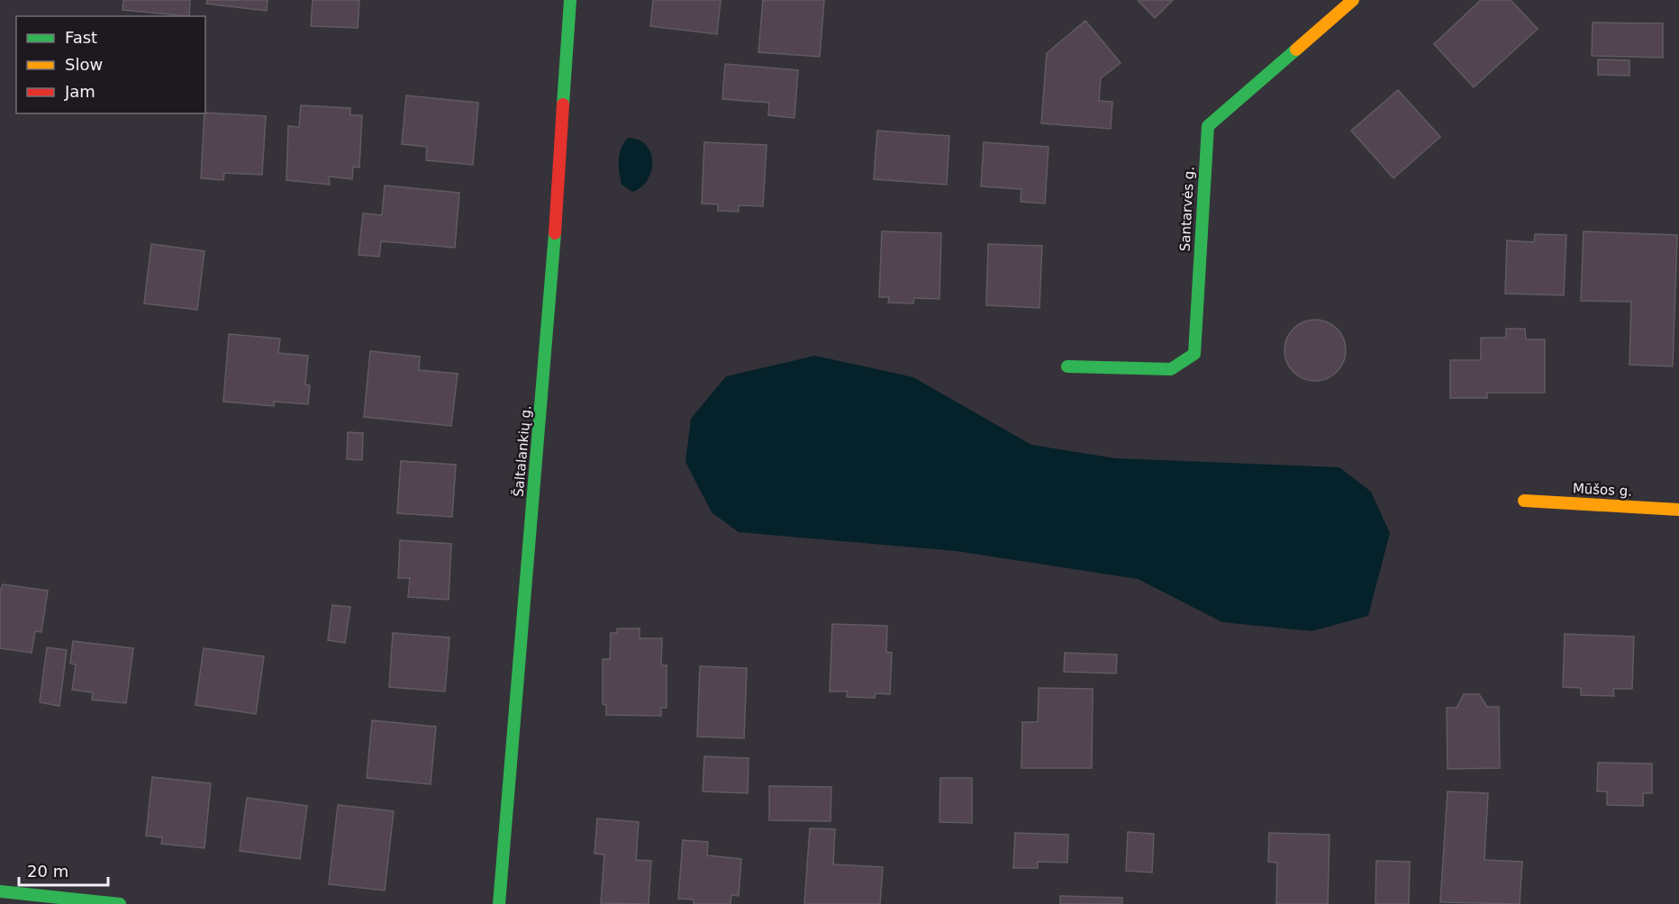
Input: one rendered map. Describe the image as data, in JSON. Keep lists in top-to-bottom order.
{
  "streets": {
    "street": ["Santarvės g.", "Šaltalankių g.", "Mūšos g."]
  },
  "legend": ["Fast", "Slow", "Jam"],
  "scale_bar": "20 m"
}
